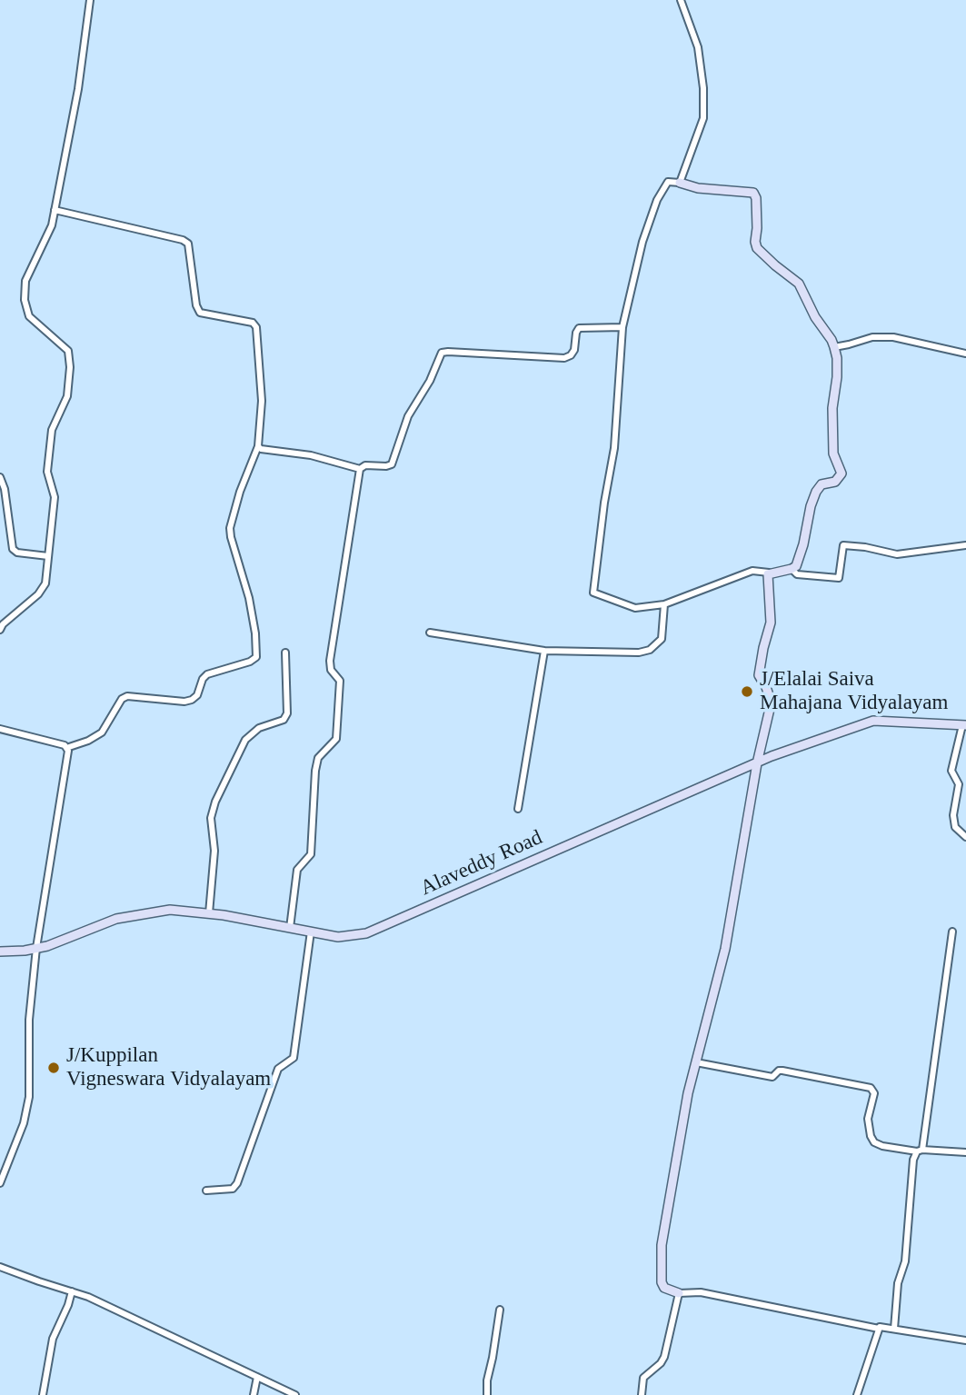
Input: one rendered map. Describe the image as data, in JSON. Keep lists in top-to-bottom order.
{
  "streets": {
    "street": ["Alaveddy Road"]
  },
  "places": ["J/Elalai Saiva Mahajana Vidyalayam", "J/Kuppilan Vigneswara Vidyalayam"]
}
